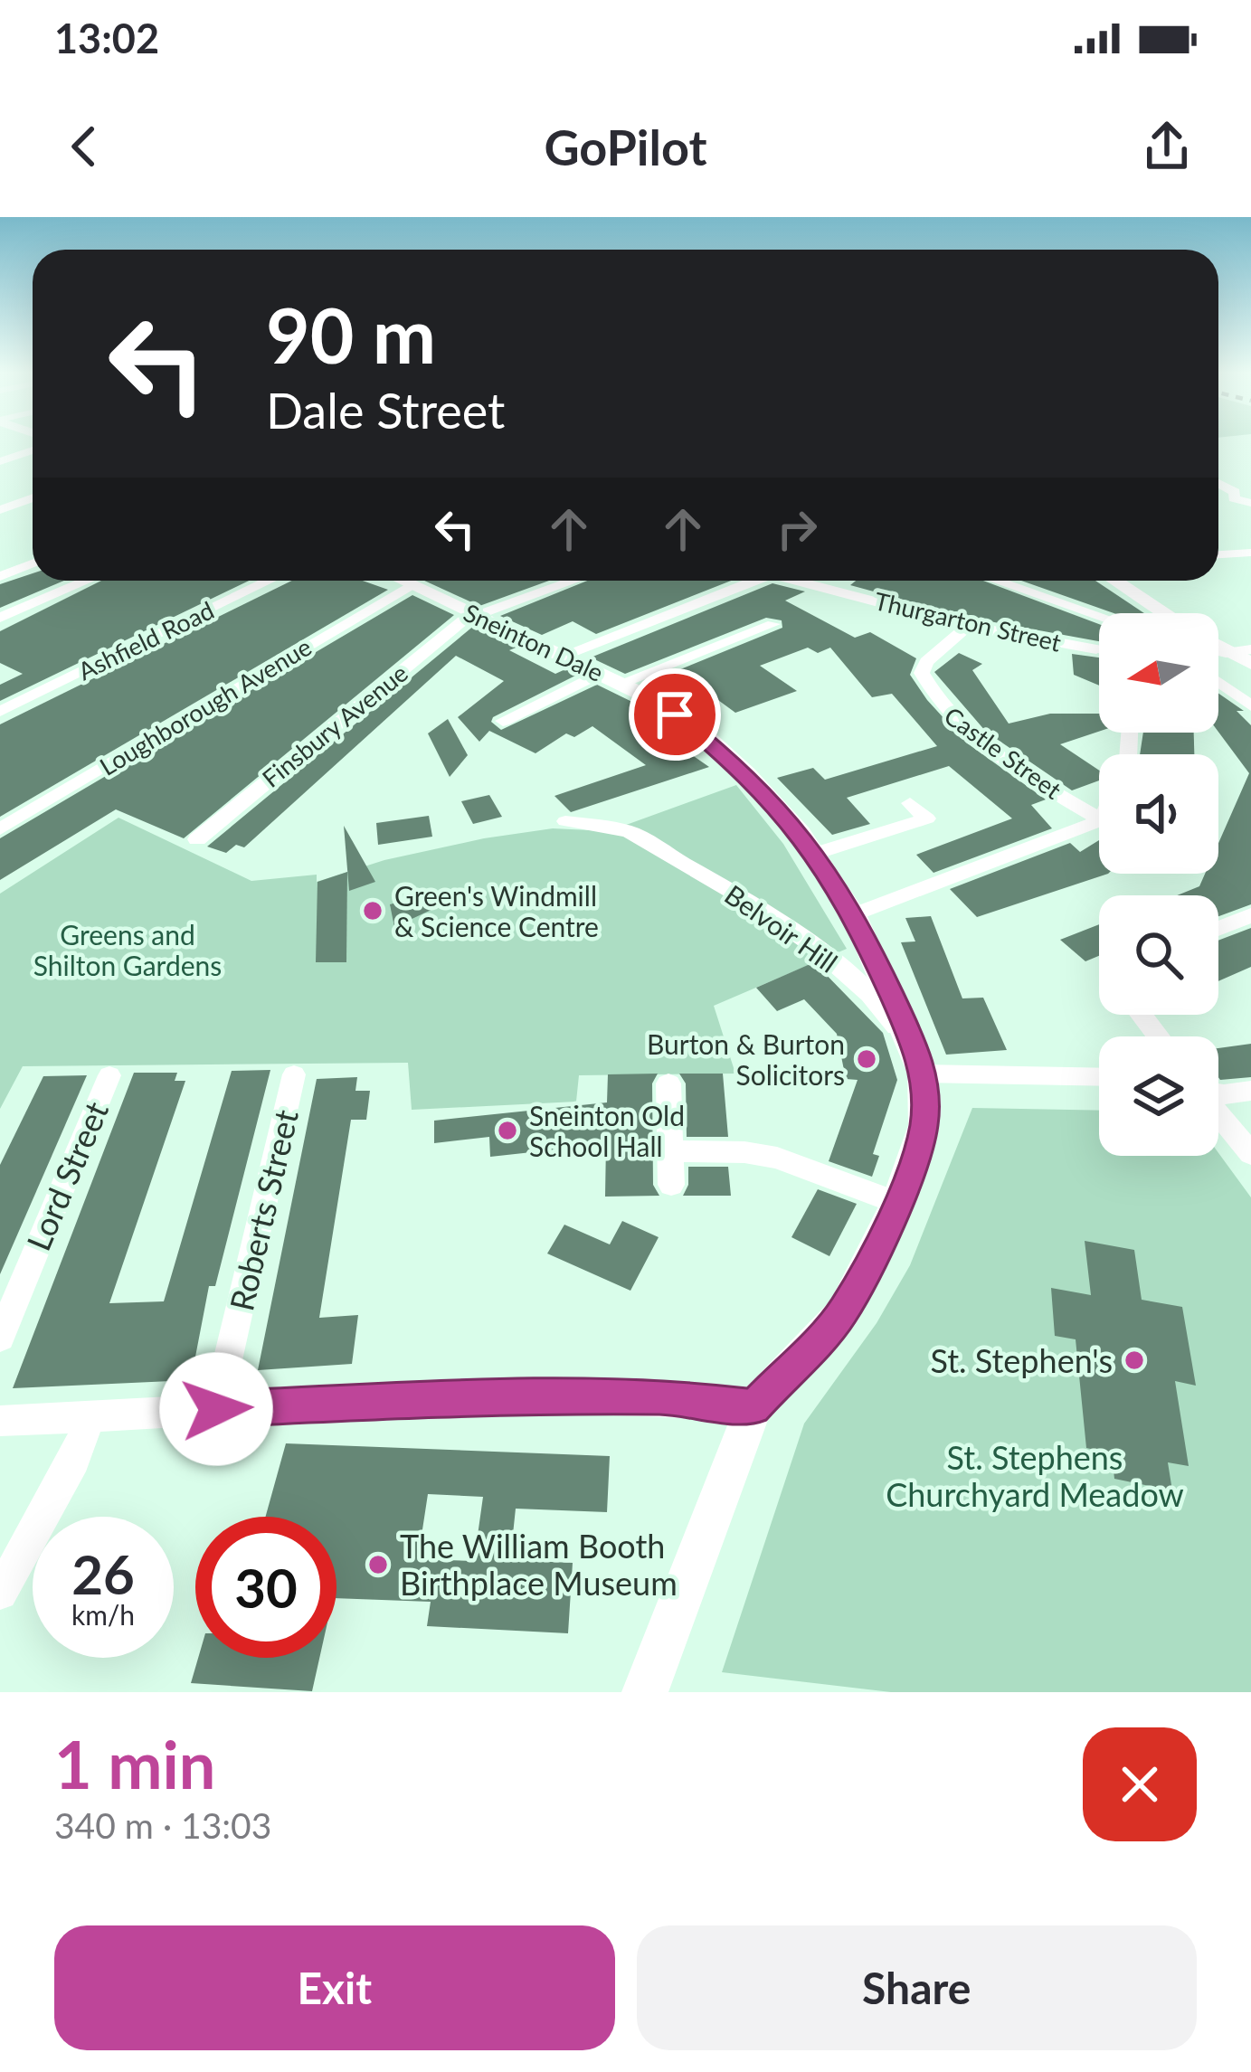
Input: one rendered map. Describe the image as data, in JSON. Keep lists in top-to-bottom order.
{
  "streets": {
    "street": [
      "Thurgarton Street",
      "Ashfield Road",
      "Sneinton Dale",
      "Loughborough Avenue",
      "Finsbury Avenue",
      "Castle Street",
      "Belvoir Hill",
      "Lord Street",
      "Roberts Street"
    ]
  },
  "crossings": [
    ["Thurgarton Street", "Castle Street"],
    ["Sneinton Dale", "Loughborough Avenue"],
    ["Sneinton Dale", "Finsbury Avenue"],
    ["Sneinton Dale", "Belvoir Hill"]
  ],
  "parks": ["Greens and Shilton Gardens", "St. Stephens Churchyard Meadow"],
  "places": [
    "Green's Windmill & Science Centre",
    "Burton & Burton Solicitors",
    "Sneinton Old School Hall",
    "St. Stephen's",
    "The William Booth Birthplace Museum"
  ],
  "north": "left",
  "page": {
    "status": "13:02",
    "header": "GoPilot",
    "turn": ["90 m", "Dale Street"],
    "speed": "26 km/h",
    "limit": "30",
    "heading": ["1 min", "340 m · 13:03"],
    "buttons": ["Exit", "Share"]
  }
}
